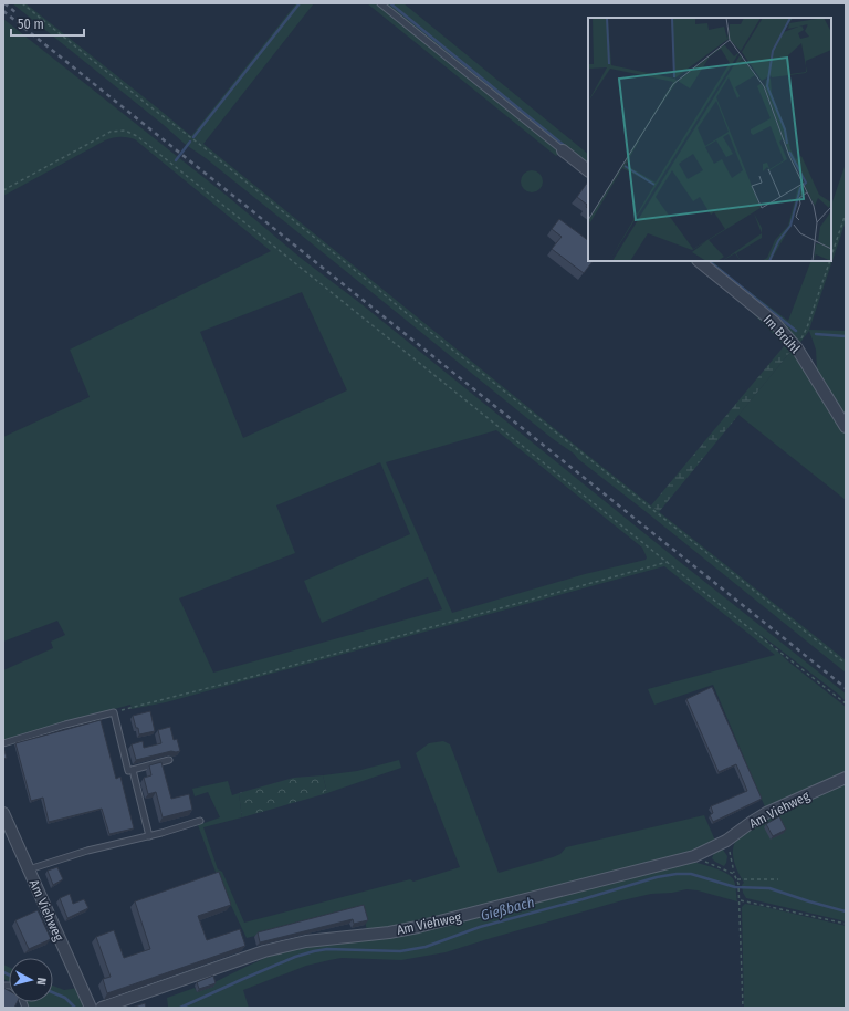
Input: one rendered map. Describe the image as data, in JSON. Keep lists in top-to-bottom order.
{
  "streets": {
    "street": ["Im Brühl", "Am Viehweg"]
  },
  "water": ["Gießbach"],
  "scale_bar": "50 m",
  "north": "right"
}
